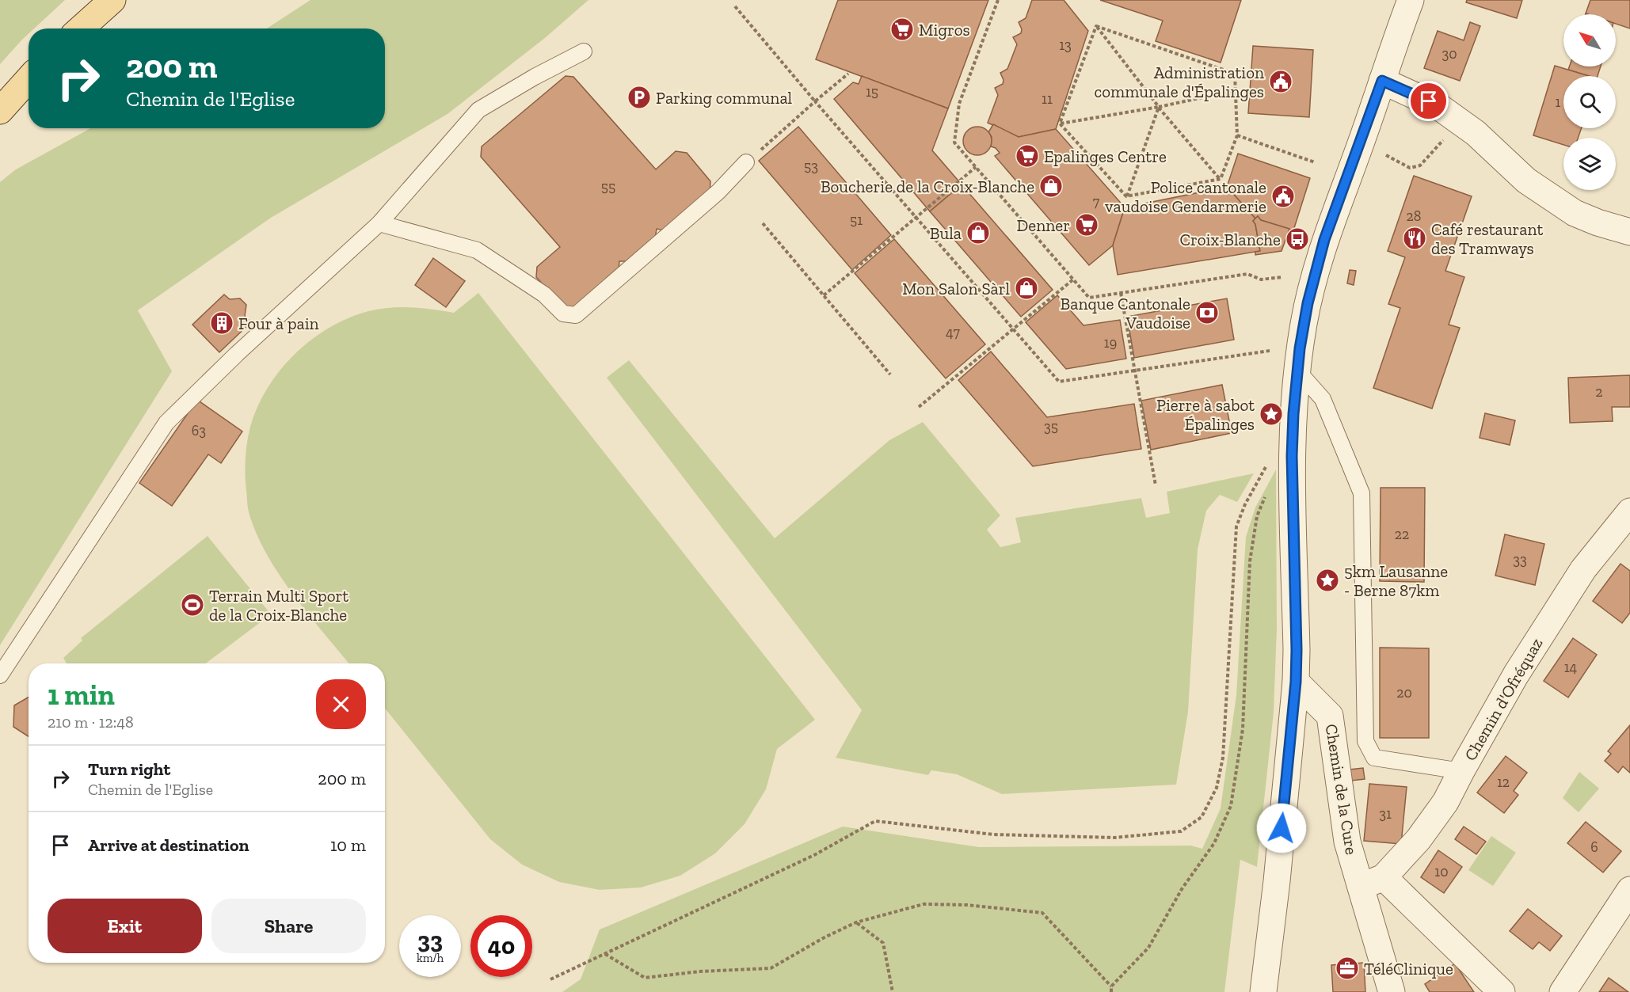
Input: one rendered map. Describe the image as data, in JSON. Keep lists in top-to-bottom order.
{
  "streets": {
    "street": ["Chemin d'Ofréquaz", "Chemin de la Cure"]
  },
  "crossings": [
    ["Chemin d'Ofréquaz", "Chemin de la Cure"]
  ],
  "places": {
    "supermarket": ["Migros", "Epalinges Centre", "Denner"],
    "public building": ["Administration communale d'Épalinges", "Police cantonale vaudoise Gendarmerie"],
    "parking": ["Parking communal"],
    "shop": ["Boucherie de la Croix-Blanche", "Bula", "Mon Salon Sàrl"],
    "restaurant": ["Café restaurant des Tramways"],
    "bus stop": ["Croix-Blanche"],
    "bank": ["Banque Cantonale Vaudoise"],
    "building": ["Four à pain"],
    "place": ["Pierre à sabot Épalinges", "5km Lausanne - Berne 87km"],
    "sports": ["Terrain Multi Sport de la Croix-Blanche"],
    "office": ["TéléClinique"]
  },
  "house_numbers": [
    "13",
    "30",
    "15",
    "11",
    "1",
    "53",
    "55",
    "7",
    "28",
    "51",
    "47",
    "19",
    "2",
    "35",
    "63",
    "22",
    "33",
    "14",
    "20",
    "12",
    "31",
    "6",
    "10"
  ],
  "north": "top left",
  "page": {
    "turn": ["200 m", "Chemin de l'Eglise"],
    "heading": ["1 min", "210 m · 12:48"],
    "list": [
      {
        "name": "Turn right",
        "note": "Chemin de l'Eglise",
        "value": "200 m"
      },
      {
        "name": "Arrive at destination",
        "value": "10 m"
      }
    ],
    "buttons": ["Exit", "Share"],
    "speed": "33 km/h",
    "limit": "40"
  }
}
